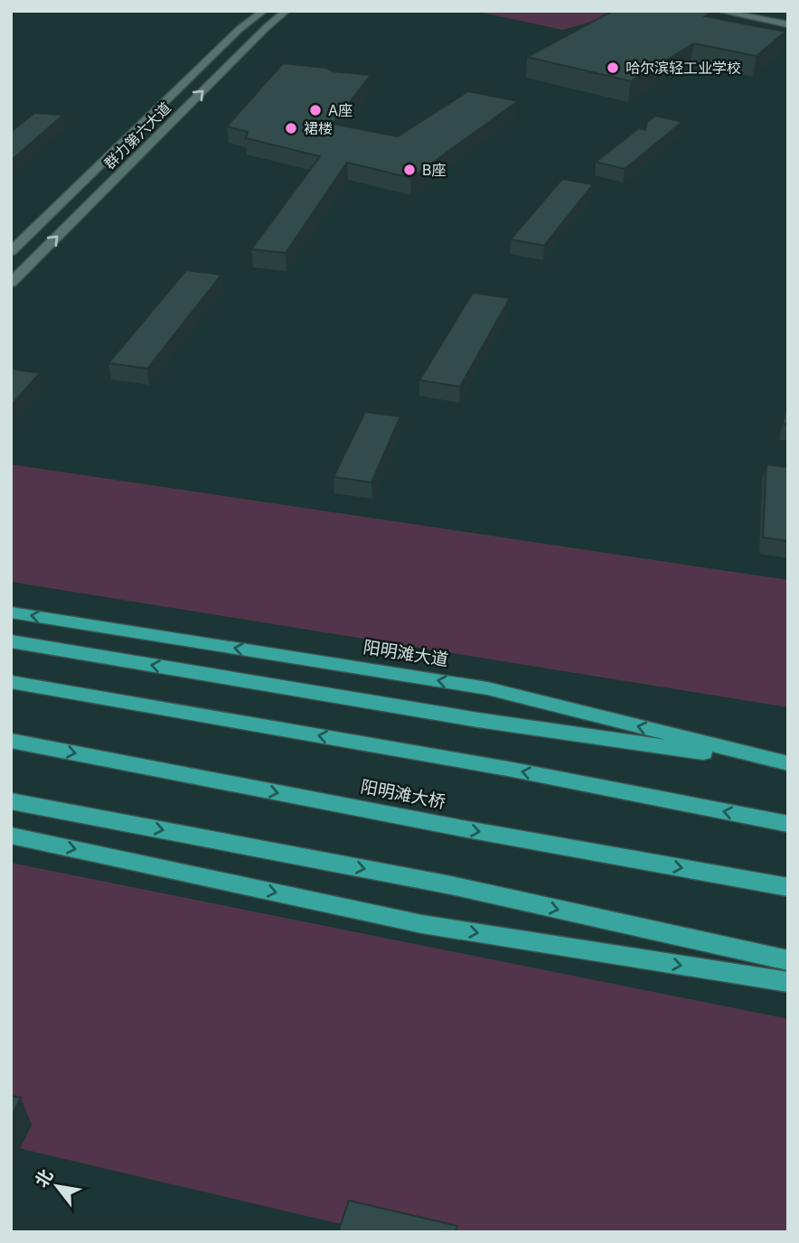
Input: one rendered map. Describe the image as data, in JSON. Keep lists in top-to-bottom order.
{
  "streets": {
    "highway": ["阳明滩大道", "阳明滩大桥"],
    "main road": ["群力第六大道"]
  },
  "places": [
    "哈尔滨轻工业学校",
    "A座",
    "裙楼",
    "B座"
  ],
  "north": "top left"
}
